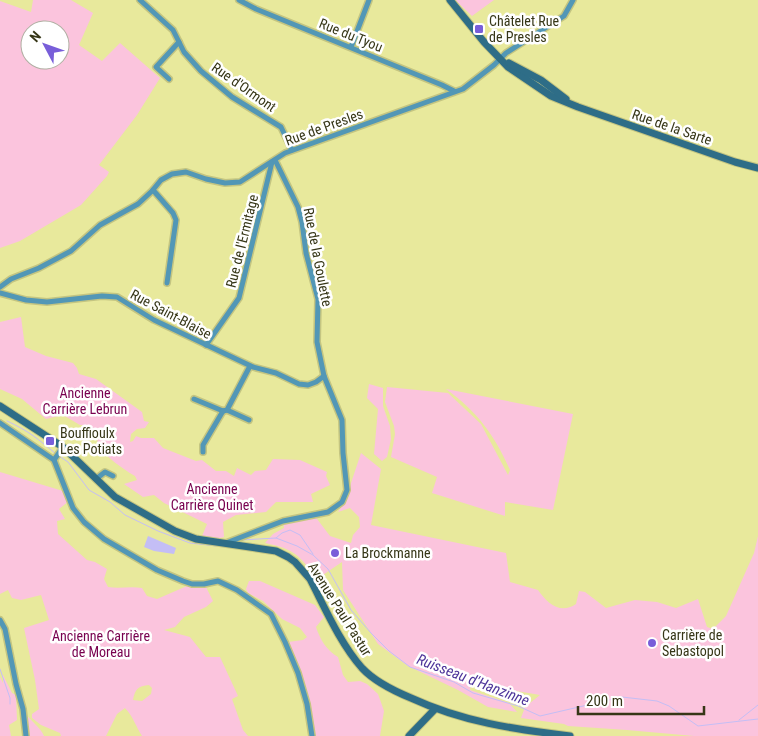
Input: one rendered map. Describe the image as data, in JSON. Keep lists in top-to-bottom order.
{
  "streets": {
    "main road": ["Rue de la Sarte", "Avenue Paul Pastur"],
    "street": [
      "Rue du Tyou",
      "Rue d'Ormont",
      "Rue de Presles",
      "Rue de l'Ermitage",
      "Rue de la Goulette",
      "Rue Saint-Blaise"
    ]
  },
  "crossings": [
    ["Rue du Tyou", "Rue de Presles"],
    ["Rue d'Ormont", "Rue de Presles"],
    ["Rue de Presles", "Rue de la Sarte"],
    ["Rue de Presles", "Rue de l'Ermitage"],
    ["Rue de Presles", "Rue de la Goulette"],
    ["Rue de l'Ermitage", "Rue de la Goulette"],
    ["Rue de l'Ermitage", "Rue Saint-Blaise"],
    ["Rue de la Goulette", "Rue Saint-Blaise"],
    ["Rue de la Goulette", "Avenue Paul Pastur"]
  ],
  "water": ["Ruisseau d'Hanzinne"],
  "parks": ["Ancienne Carrière Lebrun", "Ancienne Carrière Quinet", "Ancienne Carrière de Moreau"],
  "places": {
    "transit": ["Châtelet Rue de Presles", "Bouffioulx Les Potiats"],
    "other": ["La Brockmanne", "Carrière de Sebastopol"]
  },
  "scale_bar": "200 m",
  "north": "top left"
}
